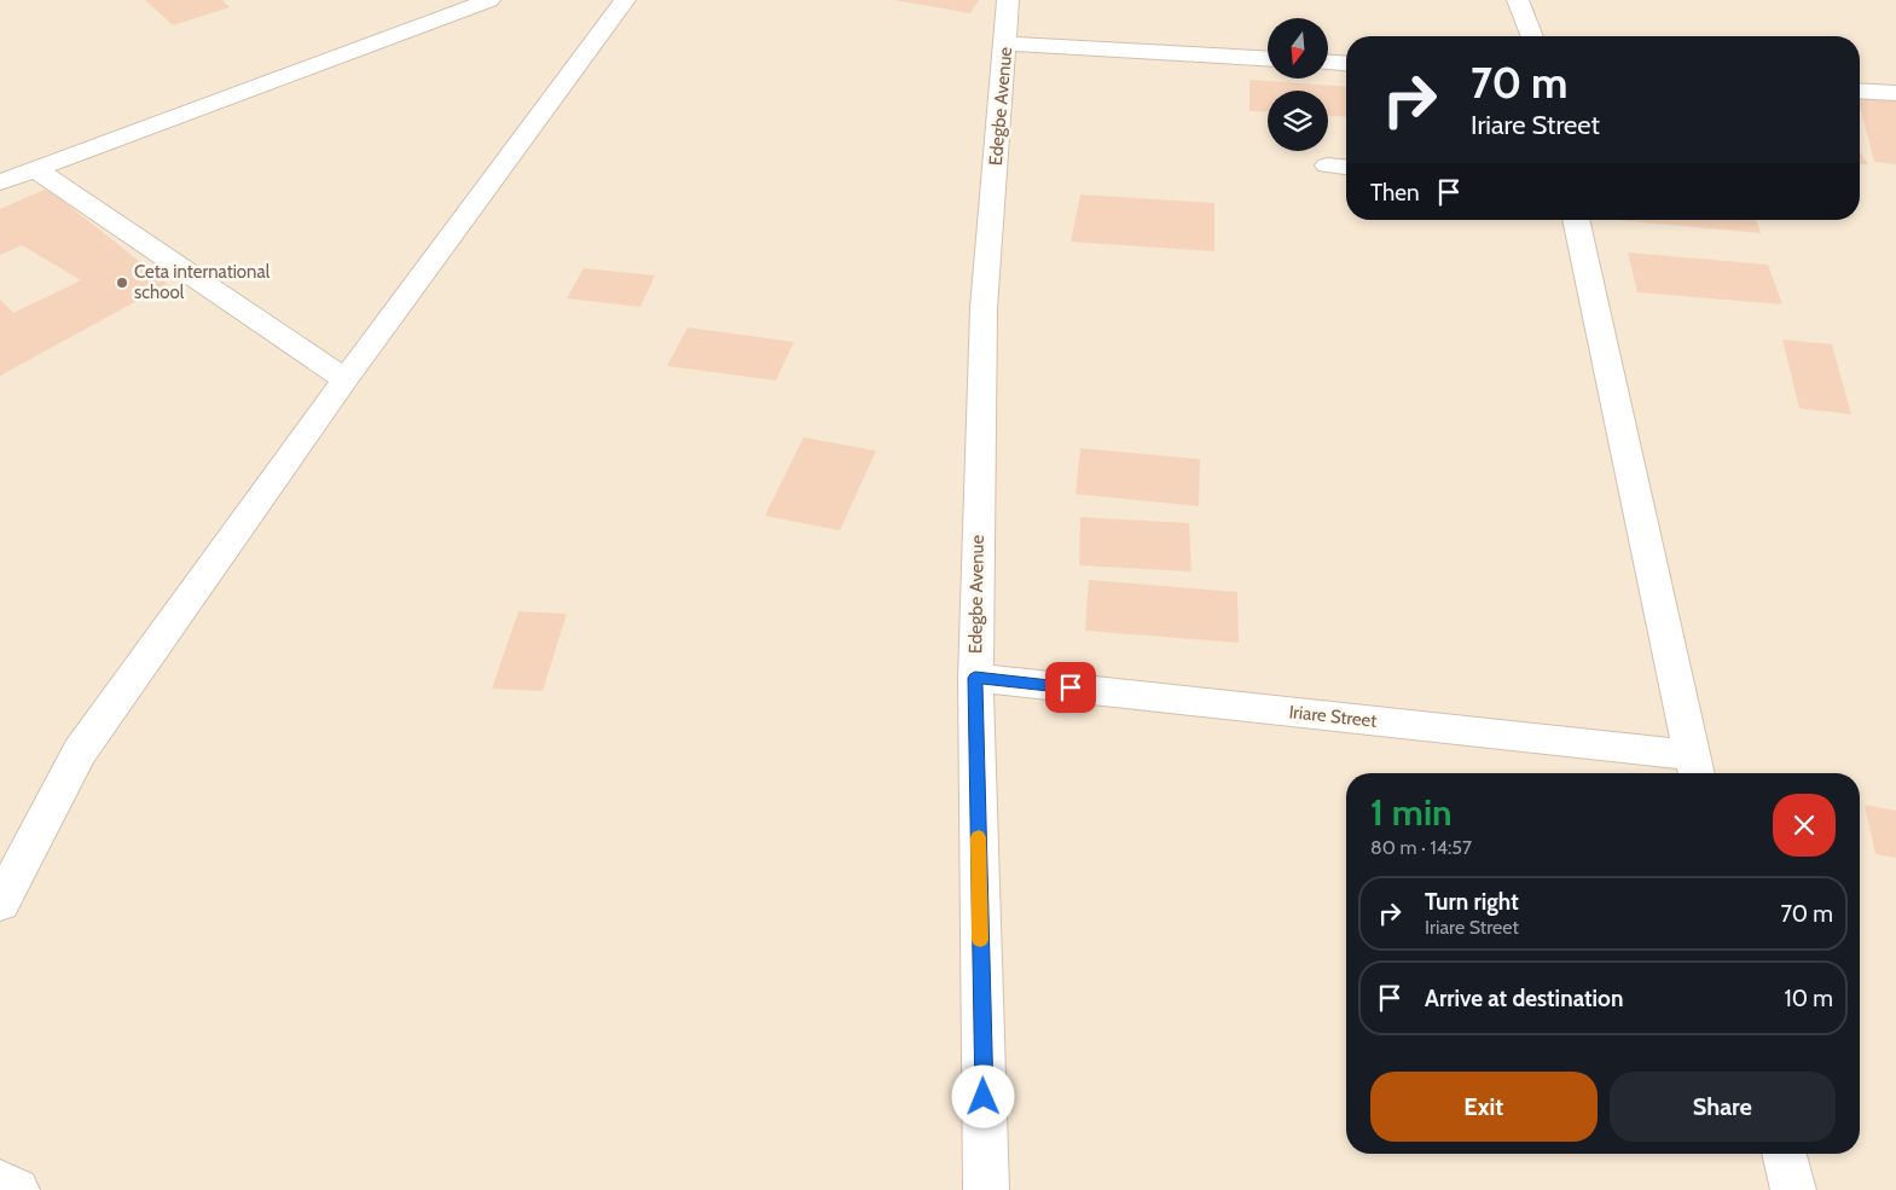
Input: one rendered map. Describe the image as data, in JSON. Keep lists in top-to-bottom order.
{
  "streets": {
    "street": ["Edegbe Avenue", "Iriare Street"]
  },
  "crossings": [
    ["Edegbe Avenue", "Iriare Street"]
  ],
  "places": ["Ceta international school"],
  "north": "bottom",
  "page": {
    "turn": ["70 m", "Iriare Street"],
    "then": "Then",
    "heading": ["1 min", "80 m · 14:57"],
    "list": [
      {
        "name": "Turn right",
        "note": "Iriare Street",
        "value": "70 m"
      },
      {
        "name": "Arrive at destination",
        "value": "10 m"
      }
    ],
    "buttons": ["Exit", "Share"]
  }
}
